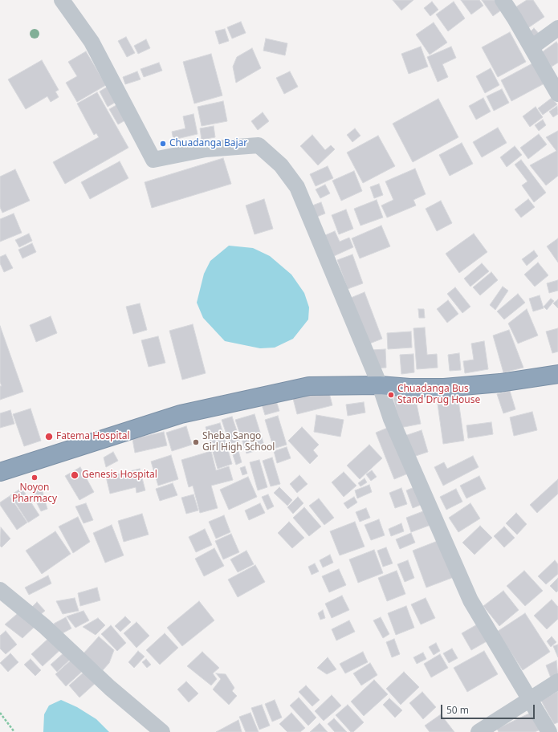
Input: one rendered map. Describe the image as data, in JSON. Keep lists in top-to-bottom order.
{
  "places": [
    "Chuadanga Bajar",
    "Chuadanga Bus Stand Drug House",
    "Fatema Hospital",
    "Sheba Sango Girl High School",
    "Genesis Hospital",
    "Noyon Pharmacy"
  ],
  "scale_bar": "50 m"
}
